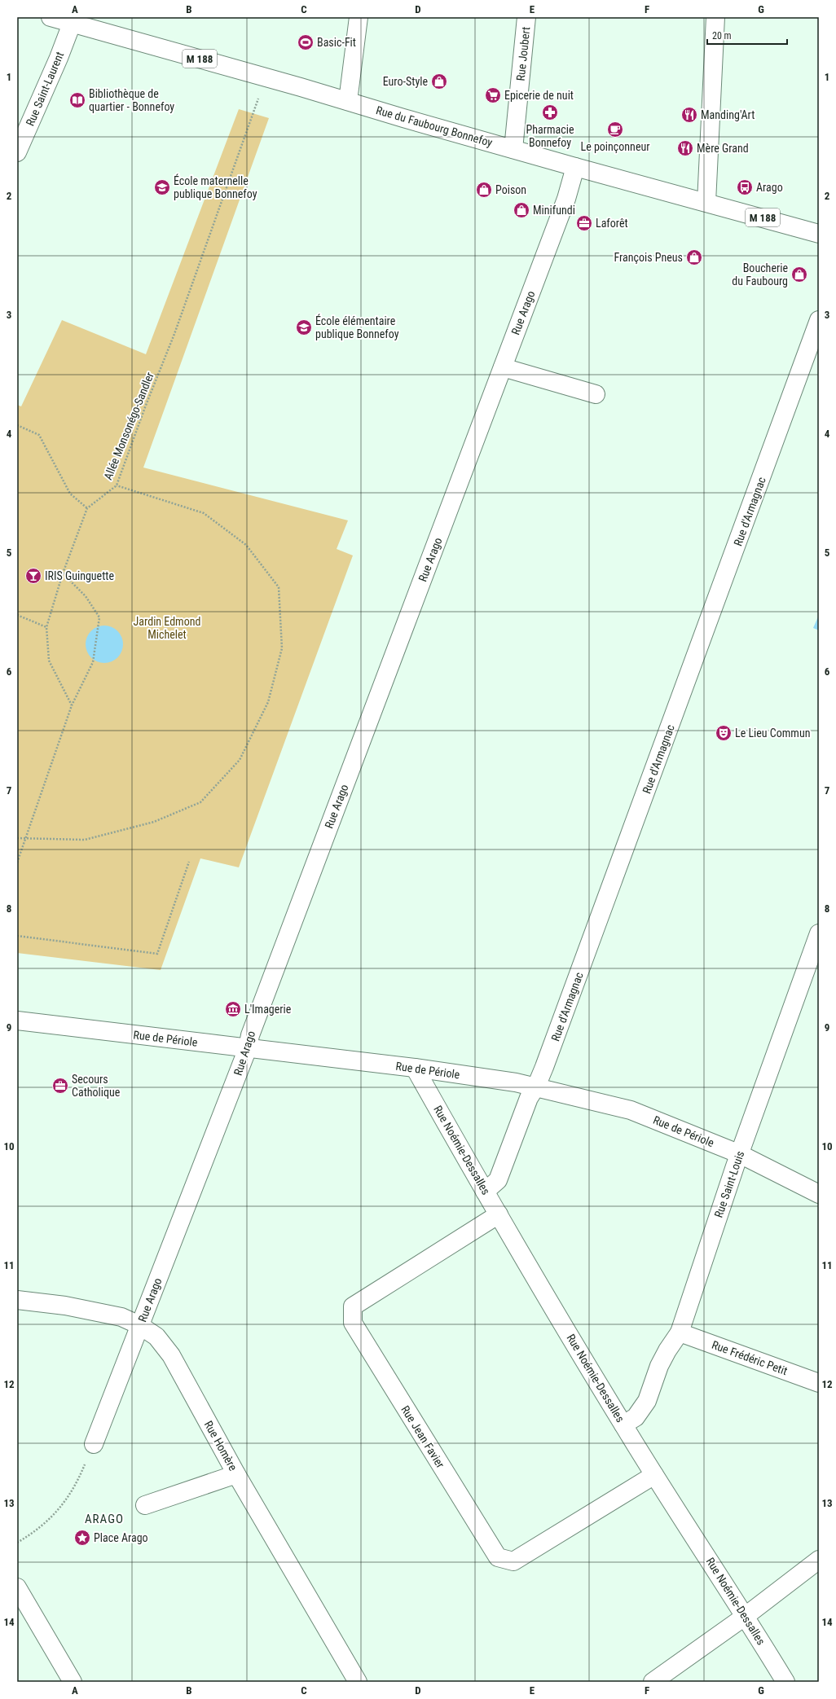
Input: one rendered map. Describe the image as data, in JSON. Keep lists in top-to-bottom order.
{
  "streets": {
    "street": [
      "Rue Joubert",
      "M 188",
      "Rue Saint-Laurent",
      "Rue du Faubourg Bonnefoy",
      "Rue Arago",
      "Rue d'Armagnac",
      "Rue de Périole",
      "Rue Noémie-Dessalles",
      "Rue Saint-Louis",
      "Rue Frédéric Petit",
      "Rue Jean Favier",
      "Rue Homère"
    ],
    "path": ["Allée Monsonégo-Sandler"]
  },
  "crossings": [
    ["Rue Joubert", "Rue du Faubourg Bonnefoy"],
    ["Rue Saint-Laurent", "Rue du Faubourg Bonnefoy"],
    ["Rue du Faubourg Bonnefoy", "Rue Arago"],
    ["Rue du Faubourg Bonnefoy", "Allée Monsonégo-Sandler"],
    ["Rue Arago", "Rue de Périole"],
    ["Rue Arago", "Rue Homère"],
    ["Rue d'Armagnac", "Rue de Périole"],
    ["Rue d'Armagnac", "Rue Noémie-Dessalles"],
    ["Rue de Périole", "Rue Noémie-Dessalles"],
    ["Rue de Périole", "Rue Saint-Louis"],
    ["Rue Noémie-Dessalles", "Rue Saint-Louis"],
    ["Rue Noémie-Dessalles", "Rue Jean Favier"],
    ["Rue Saint-Louis", "Rue Frédéric Petit"]
  ],
  "districts": ["ARAGO"],
  "parks": ["Jardin Edmond Michelet"],
  "places": {
    "sports": ["Basic-Fit"],
    "shop": [
      "Euro-Style",
      "Poison",
      "Minifundi",
      "François Pneus",
      "Boucherie du Faubourg"
    ],
    "supermarket": ["Epicerie de nuit"],
    "library": ["Bibliothèque de quartier - Bonnefoy"],
    "pharmacy": ["Pharmacie Bonnefoy"],
    "restaurant": ["Manding'Art", "Mère Grand"],
    "cafe": ["Le poinçonneur"],
    "school or university": ["École maternelle publique Bonnefoy", "École élémentaire publique Bonnefoy"],
    "bus stop": ["Arago"],
    "office": ["Laforêt", "Secours Catholique"],
    "bar": ["IRIS Guinguette"],
    "theatre": ["Le Lieu Commun"],
    "museum": ["L'Imagerie"],
    "place": ["Place Arago"]
  },
  "scale_bar": "20 m",
  "grid": {
    "columns": [
      "A",
      "B",
      "C",
      "D",
      "E",
      "F",
      "G"
    ],
    "rows": [
      "1",
      "2",
      "3",
      "4",
      "5",
      "6",
      "7",
      "8",
      "9",
      "10",
      "11",
      "12",
      "13",
      "14"
    ]
  }
}
